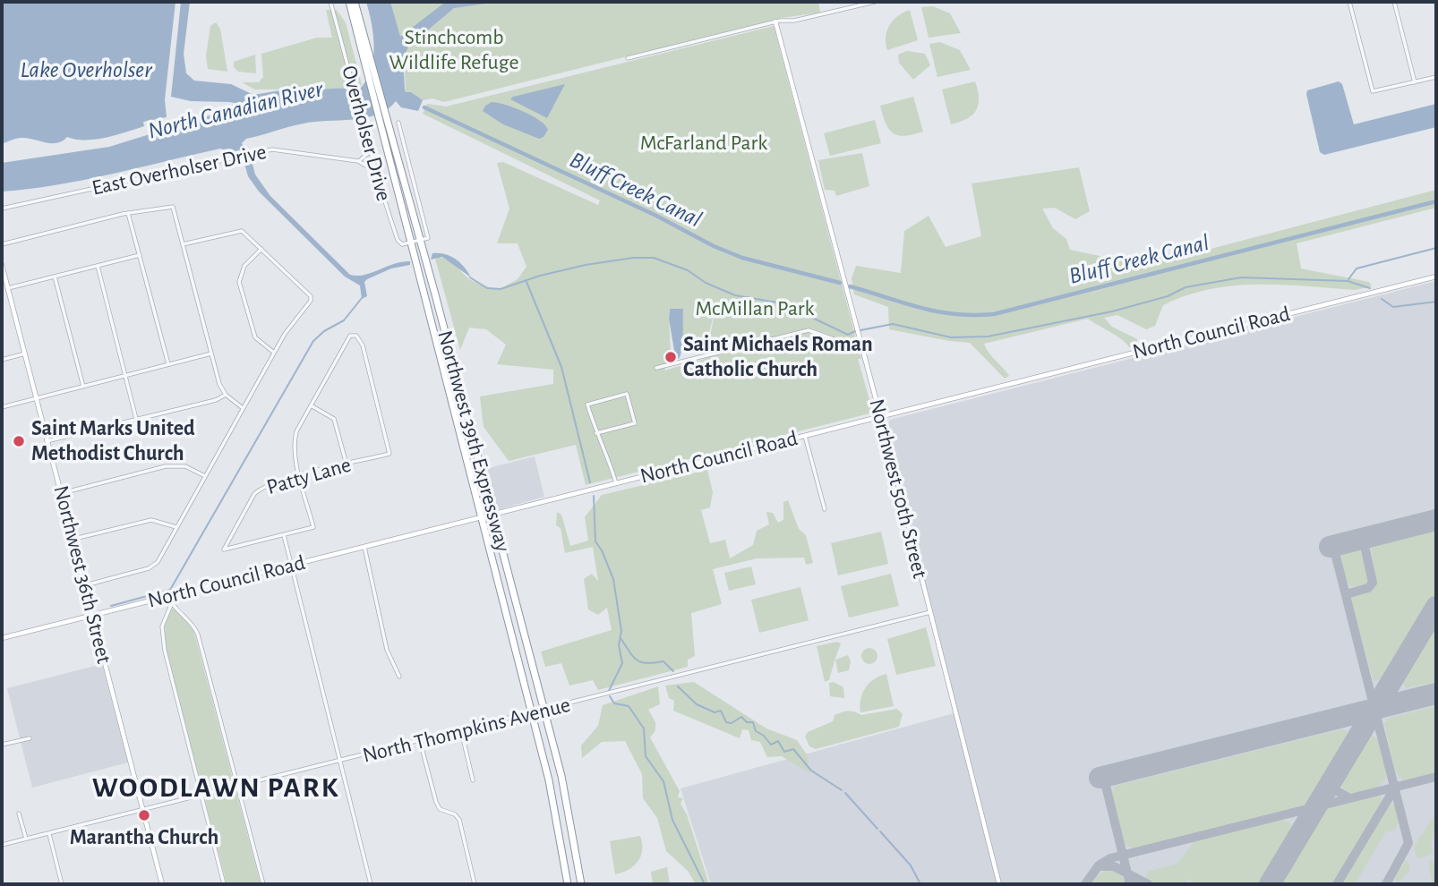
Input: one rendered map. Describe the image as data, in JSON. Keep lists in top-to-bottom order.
{
  "streets": {
    "highway": ["Northwest 39th Expressway"],
    "street": [
      "Overholser Drive",
      "East Overholser Drive",
      "North Council Road",
      "Patty Lane",
      "Northwest 50th Street",
      "Northwest 36th Street",
      "North Thompkins Avenue"
    ]
  },
  "crossings": [
    ["Overholser Drive", "East Overholser Drive"],
    ["Overholser Drive", "Northwest 39th Expressway"],
    ["North Council Road", "Northwest 39th Expressway"],
    ["North Council Road", "Northwest 50th Street"],
    ["North Council Road", "Northwest 36th Street"],
    ["Northwest 39th Expressway", "North Thompkins Avenue"],
    ["Northwest 50th Street", "North Thompkins Avenue"],
    ["Northwest 36th Street", "North Thompkins Avenue"]
  ],
  "districts": ["WOODLAWN PARK"],
  "water": ["Lake Overholser", "North Canadian River", "Bluff Creek Canal"],
  "parks": ["Stinchcomb Wildlife Refuge", "McFarland Park", "McMillan Park"],
  "places": ["Saint Michaels Roman Catholic Church", "Saint Marks United Methodist Church", "Marantha Church"]
}
